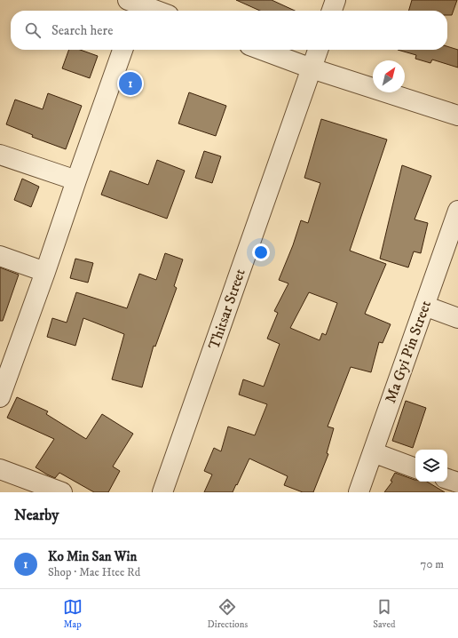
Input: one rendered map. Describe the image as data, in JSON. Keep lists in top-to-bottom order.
{
  "streets": {
    "street": ["Thitsar Street", "Ma Gyi Pin Street"]
  },
  "north": "top right",
  "page": {
    "search": "Search here",
    "pins": "1",
    "heading": "Nearby",
    "list": [
      {
        "mark": "1",
        "name": "Ko Min San Win",
        "note": "Shop · Mae Htee Rd",
        "value": "70 m"
      }
    ],
    "nav": ["Map", "Directions", "Saved"]
  }
}
